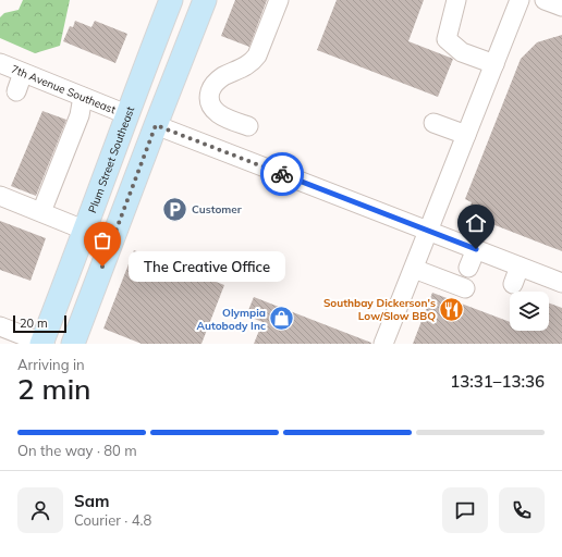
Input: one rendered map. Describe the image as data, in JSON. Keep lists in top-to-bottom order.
{
  "streets": {
    "main road": ["Plum Street Southeast"],
    "street": ["7th Avenue Southeast"]
  },
  "crossings": [
    ["7th Avenue Southeast", "Plum Street Southeast"]
  ],
  "places": {
    "parking": ["Customer"],
    "other": ["The Creative Office"],
    "restaurant": ["Southbay Dickerson's Low/Slow BBQ"],
    "shop": ["Olympia Autobody Inc"]
  },
  "scale_bar": "20 m",
  "page": {
    "bubble": "The Creative Office",
    "scale": "20 m",
    "heading": ["2 min", "Arriving in", "13:31–13:36"],
    "panel": ["Sam", "Courier · 4.8"],
    "bar": "On the way · 80 m"
  }
}
